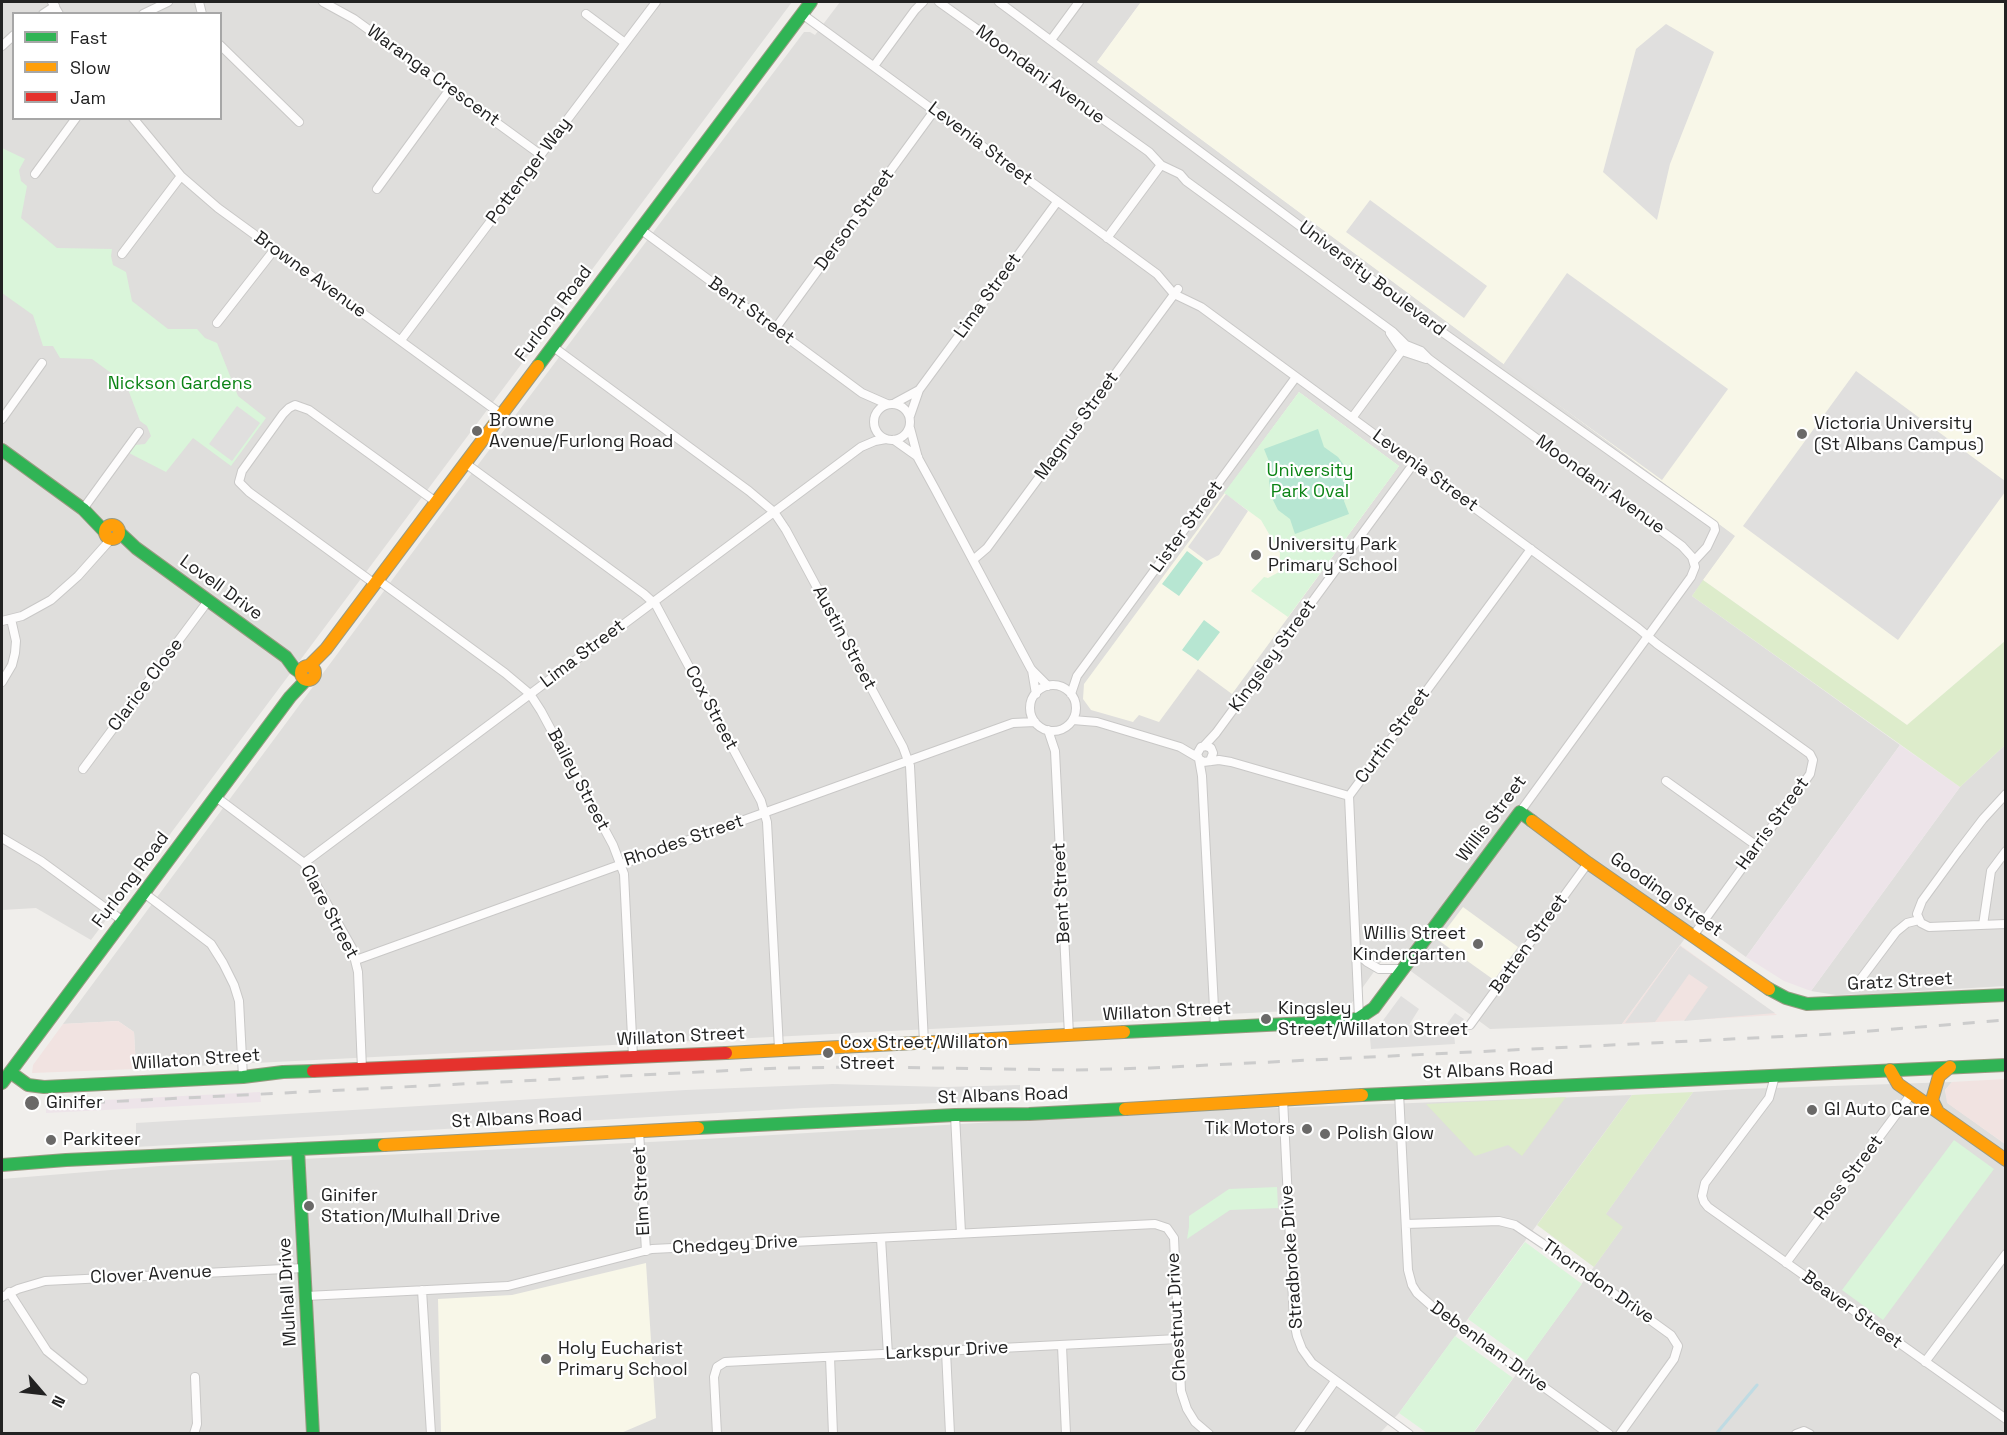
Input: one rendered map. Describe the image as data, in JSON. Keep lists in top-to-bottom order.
{
  "streets": {
    "main road": [
      "Furlong Road",
      "Lovell Drive",
      "Willis Street",
      "Gooding Street",
      "Gratz Street",
      "Willaton Street",
      "St Albans Road",
      "Mulhall Drive"
    ],
    "street": [
      "Moondani Avenue",
      "Waranga Crescent",
      "Levenia Street",
      "Pottenger Way",
      "Derson Street",
      "Browne Avenue",
      "University Boulevard",
      "Lima Street",
      "Bent Street",
      "Magnus Street",
      "Lister Street",
      "Austin Street",
      "Kingsley Street",
      "Clarice Close",
      "Cox Street",
      "Curtin Street",
      "Bailey Street",
      "Harris Street",
      "Rhodes Street",
      "Clare Street",
      "Batten Street",
      "Ross Street",
      "Elm Street",
      "Chedgey Drive",
      "Stradbroke Drive",
      "Clover Avenue",
      "Thorndon Drive",
      "Beaver Street",
      "Chestnut Drive",
      "Debenham Drive",
      "Larkspur Drive"
    ]
  },
  "crossings": [
    ["Moondani Avenue", "University Boulevard"],
    ["Waranga Crescent", "Pottenger Way"],
    ["Levenia Street", "Derson Street"],
    ["Levenia Street", "Lima Street"],
    ["Levenia Street", "Furlong Road"],
    ["Levenia Street", "Magnus Street"],
    ["Levenia Street", "Lister Street"],
    ["Levenia Street", "Kingsley Street"],
    ["Levenia Street", "Curtin Street"],
    ["Levenia Street", "Willis Street"],
    ["Levenia Street", "Harris Street"],
    ["Pottenger Way", "Browne Avenue"],
    ["Derson Street", "Bent Street"],
    ["Browne Avenue", "Furlong Road"],
    ["Lima Street", "Bent Street"],
    ["Lima Street", "Austin Street"],
    ["Lima Street", "Cox Street"],
    ["Lima Street", "Bailey Street"],
    ["Lima Street", "Clare Street"],
    ["Bent Street", "Furlong Road"],
    ["Bent Street", "Lister Street"],
    ["Bent Street", "Rhodes Street"],
    ["Bent Street", "Willaton Street"],
    ["Furlong Road", "Lovell Drive"],
    ["Furlong Road", "Austin Street"],
    ["Furlong Road", "Cox Street"],
    ["Furlong Road", "Bailey Street"],
    ["Furlong Road", "Clare Street"],
    ["Furlong Road", "Willaton Street"],
    ["Lister Street", "Rhodes Street"],
    ["Lovell Drive", "Clarice Close"],
    ["Austin Street", "Rhodes Street"],
    ["Austin Street", "Willaton Street"],
    ["Kingsley Street", "Willaton Street"],
    ["Cox Street", "Rhodes Street"],
    ["Cox Street", "Willaton Street"],
    ["Curtin Street", "Willis Street"],
    ["Curtin Street", "Willaton Street"],
    ["Bailey Street", "Rhodes Street"],
    ["Bailey Street", "Willaton Street"],
    ["Willis Street", "Harris Street"],
    ["Willis Street", "Gooding Street"],
    ["Willis Street", "Willaton Street"],
    ["Harris Street", "Gooding Street"],
    ["Rhodes Street", "Clare Street"],
    ["Gooding Street", "Batten Street"],
    ["Gooding Street", "Gratz Street"],
    ["Clare Street", "Willaton Street"],
    ["St Albans Road", "Elm Street"],
    ["St Albans Road", "Stradbroke Drive"],
    ["St Albans Road", "Mulhall Drive"],
    ["St Albans Road", "Beaver Street"],
    ["St Albans Road", "Debenham Drive"],
    ["Ross Street", "Beaver Street"],
    ["Elm Street", "Chedgey Drive"],
    ["Chedgey Drive", "Mulhall Drive"],
    ["Chedgey Drive", "Chestnut Drive"],
    ["Clover Avenue", "Mulhall Drive"],
    ["Thorndon Drive", "Debenham Drive"],
    ["Chestnut Drive", "Larkspur Drive"]
  ],
  "parks": ["Nickson Gardens", "University Park Oval"],
  "places": [
    "Browne Avenue/Furlong Road",
    "Victoria University (St Albans Campus)",
    "University Park Primary School",
    "Willis Street Kindergarten",
    "Kingsley Street/Willaton Street",
    "Cox Street/Willaton Street",
    "Ginifer",
    "GI Auto Care",
    "Tik Motors",
    "Polish Glow",
    "Parkiteer",
    "Ginifer Station/Mulhall Drive",
    "Holy Eucharist Primary School"
  ],
  "legend": ["Fast", "Slow", "Jam"],
  "north": "bottom right"
}
